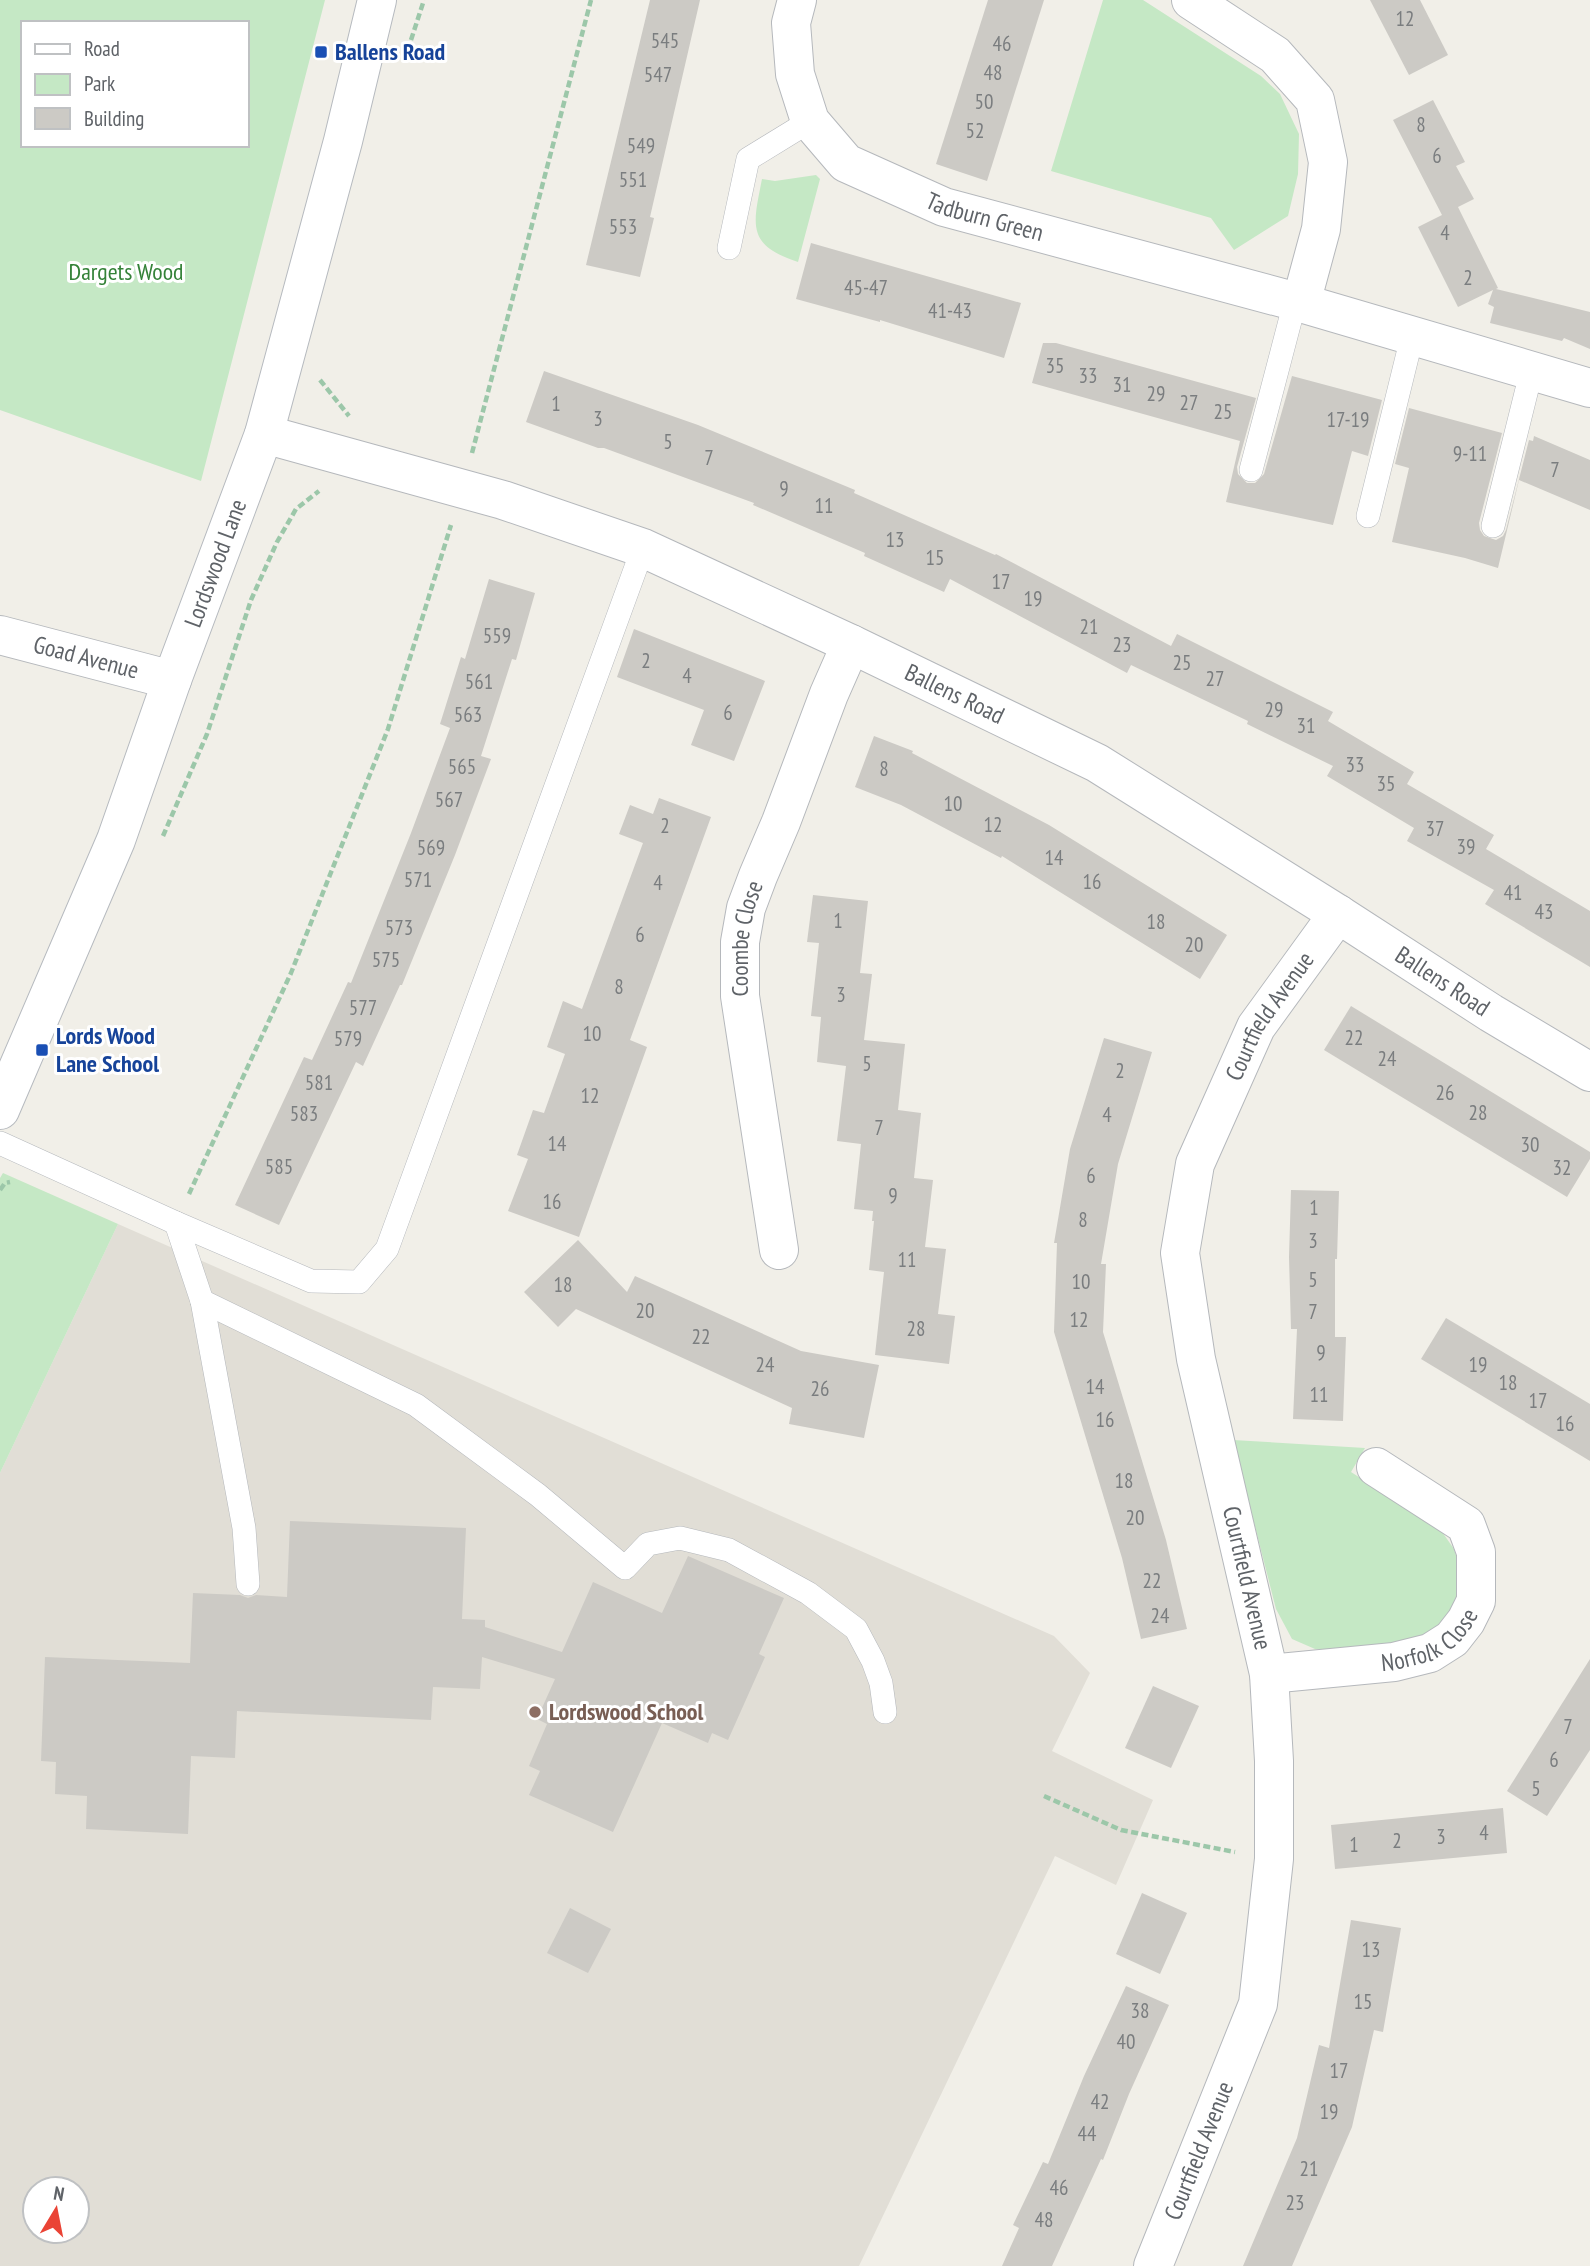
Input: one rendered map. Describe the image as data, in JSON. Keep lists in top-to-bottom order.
{
  "streets": {
    "street": [
      "Tadburn Green",
      "Lordswood Lane",
      "Goad Avenue",
      "Ballens Road",
      "Coombe Close",
      "Courtfield Avenue",
      "Norfolk Close"
    ]
  },
  "crossings": [
    ["Lordswood Lane", "Goad Avenue"],
    ["Lordswood Lane", "Ballens Road"],
    ["Ballens Road", "Coombe Close"],
    ["Ballens Road", "Courtfield Avenue"],
    ["Courtfield Avenue", "Norfolk Close"]
  ],
  "parks": ["Dargets Wood"],
  "places": {
    "transit": ["Ballens Road", "Lords Wood Lane School"],
    "other": ["Lordswood School"]
  },
  "house_numbers": [
    "12",
    "545",
    "46",
    "48",
    "547",
    "50",
    "8",
    "52",
    "549",
    "6",
    "551",
    "553",
    "4",
    "2",
    "45-47",
    "41-43",
    "35",
    "33",
    "31",
    "29",
    "27",
    "1",
    "25",
    "3",
    "17-19",
    "5",
    "9-11",
    "7",
    "7",
    "9",
    "11",
    "13",
    "15",
    "17",
    "19",
    "21",
    "559",
    "23",
    "2",
    "25",
    "4",
    "27",
    "561",
    "29",
    "6",
    "563",
    "31",
    "33",
    "565",
    "8",
    "35",
    "567",
    "10",
    "12",
    "2",
    "37",
    "39",
    "569",
    "14",
    "571",
    "16",
    "4",
    "41",
    "43",
    "1",
    "18",
    "573",
    "6",
    "20",
    "575",
    "8",
    "3",
    "577",
    "10",
    "22",
    "579",
    "24",
    "5",
    "2",
    "581",
    "26",
    "12",
    "28",
    "583",
    "4",
    "7",
    "14",
    "30",
    "585",
    "32",
    "6",
    "9",
    "16",
    "1",
    "8",
    "3",
    "11",
    "5",
    "10",
    "18",
    "20",
    "7",
    "12",
    "28",
    "22",
    "9",
    "24",
    "19",
    "18",
    "14",
    "26",
    "11",
    "17",
    "16",
    "16",
    "18",
    "20",
    "22",
    "24",
    "7",
    "6",
    "5",
    "4",
    "3",
    "2",
    "1",
    "13",
    "15",
    "38",
    "40",
    "17",
    "42",
    "19",
    "44",
    "21",
    "46",
    "23",
    "48"
  ],
  "legend": ["Road", "Park", "Building"],
  "north": "top"
}
